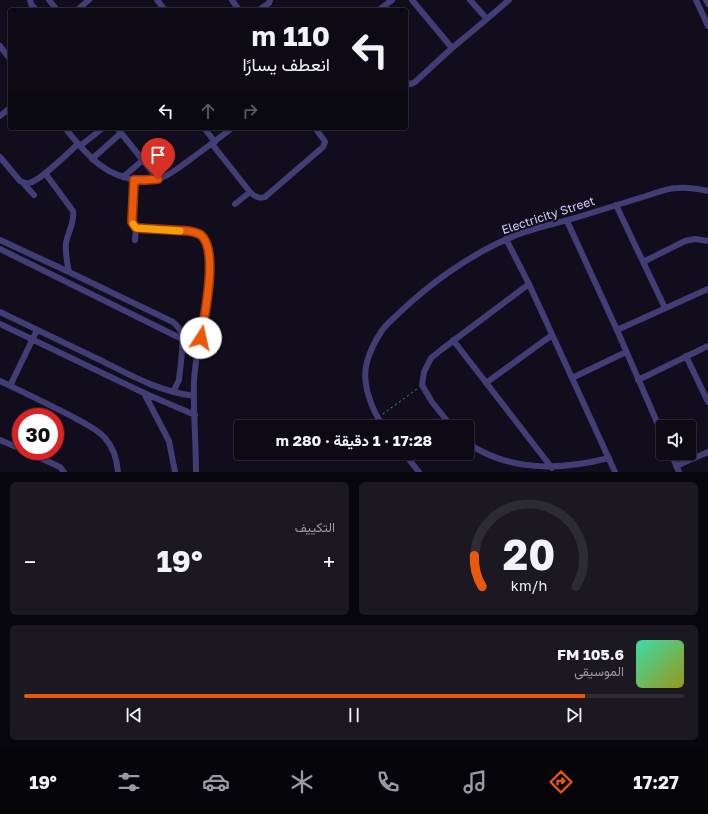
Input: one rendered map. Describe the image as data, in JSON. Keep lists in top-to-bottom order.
{
  "streets": {
    "street": ["Electricity Street"]
  },
  "page": {
    "turn": ["110 m", "انعطف يسارًا"],
    "limit": "30",
    "trip": "17:28 · 1 دقيقة · 280 m",
    "tile": "التكييف",
    "heat": ["−", "19°", "+"],
    "song": ["105.6 FM", "الموسيقى"],
    "tabs": ["17:27", "19°"],
    "gauge": ["20", "km/h"]
  }
}
